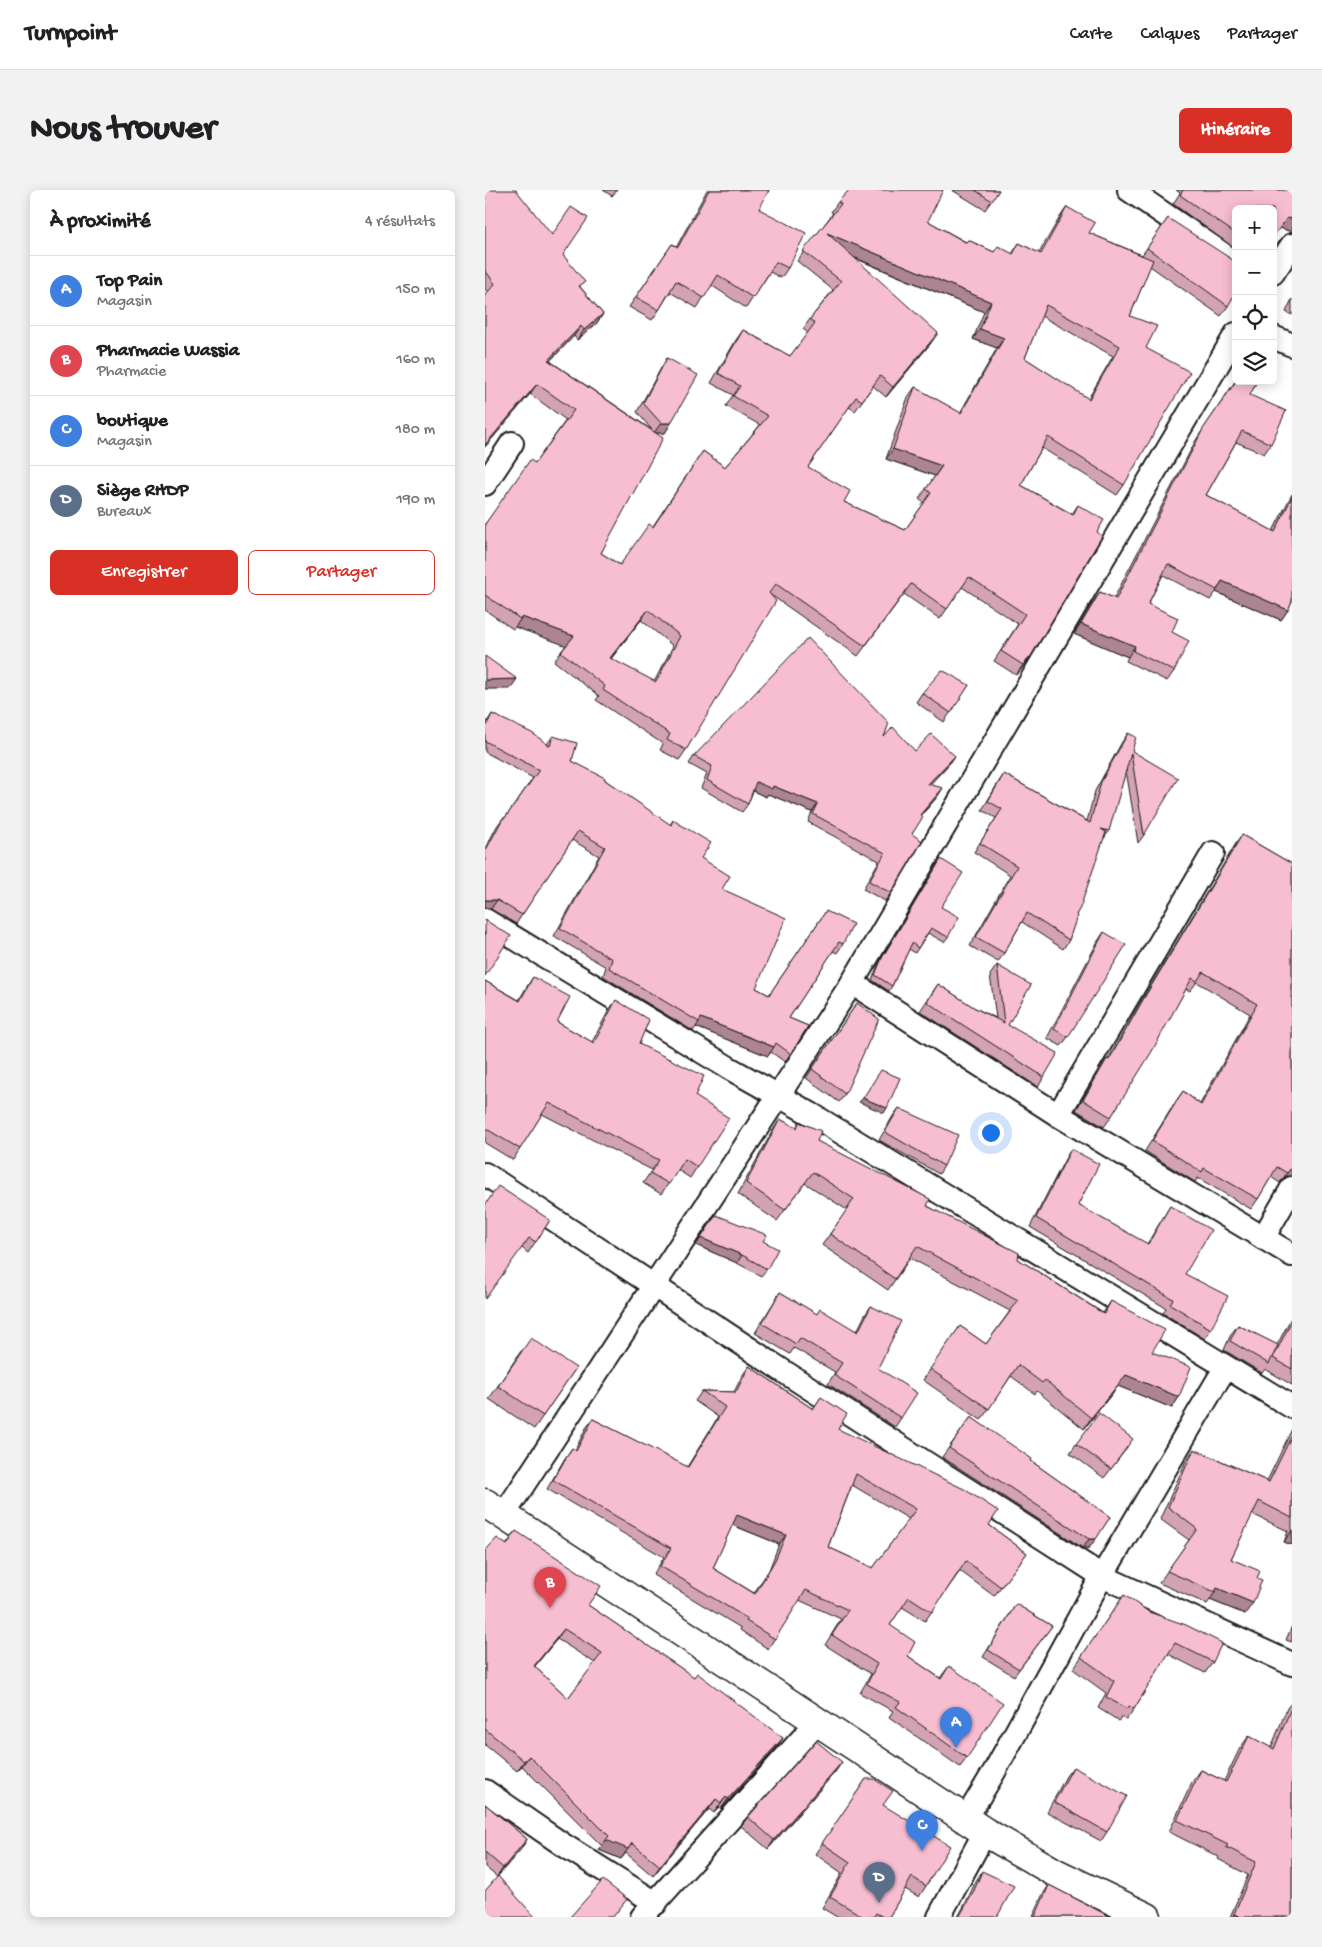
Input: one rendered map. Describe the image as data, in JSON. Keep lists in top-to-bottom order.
{
  "page": {
    "header": "Turnpoint",
    "nav": ["Carte", "Calques", "Partager"],
    "buttons": [
      "Itinéraire",
      ["Enregistrer", "Partager"]
    ],
    "title": "Nous trouver",
    "heading": ["À proximité", "4 résultats"],
    "map_buttons": ["+", "−"],
    "list": [
      {
        "mark": "A",
        "name": "Top Pain",
        "note": "Magasin",
        "value": "150 m"
      },
      {
        "mark": "B",
        "name": "Pharmacie Wassia",
        "note": "Pharmacie",
        "value": "160 m"
      },
      {
        "mark": "C",
        "name": "boutique",
        "note": "Magasin",
        "value": "180 m"
      },
      {
        "mark": "D",
        "name": "Siège RHDP",
        "note": "Bureaux",
        "value": "190 m"
      }
    ],
    "pins": [
      "B",
      "A",
      "C",
      "D"
    ]
  }
}
